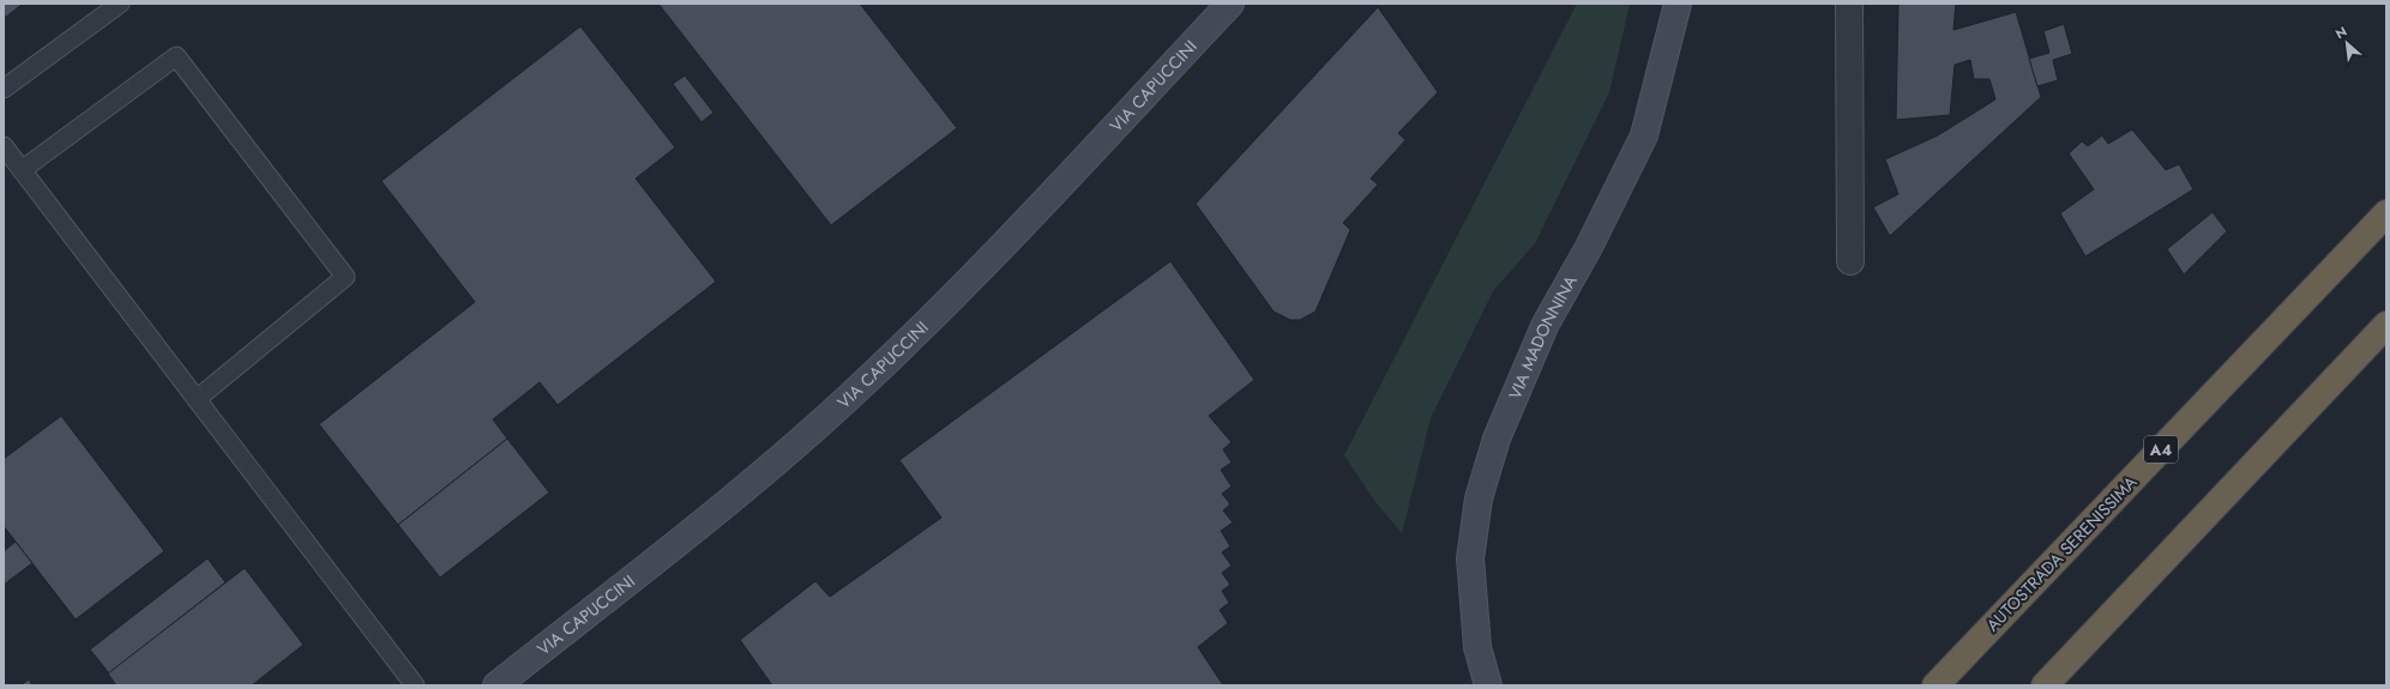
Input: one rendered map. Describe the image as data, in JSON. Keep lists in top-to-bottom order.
{
  "streets": {
    "highway": ["A4", "AUTOSTRADA SERENISSIMA"],
    "street": ["VIA CAPUCCINI", "VIA MADONNINA"]
  },
  "north": "top left"
}
